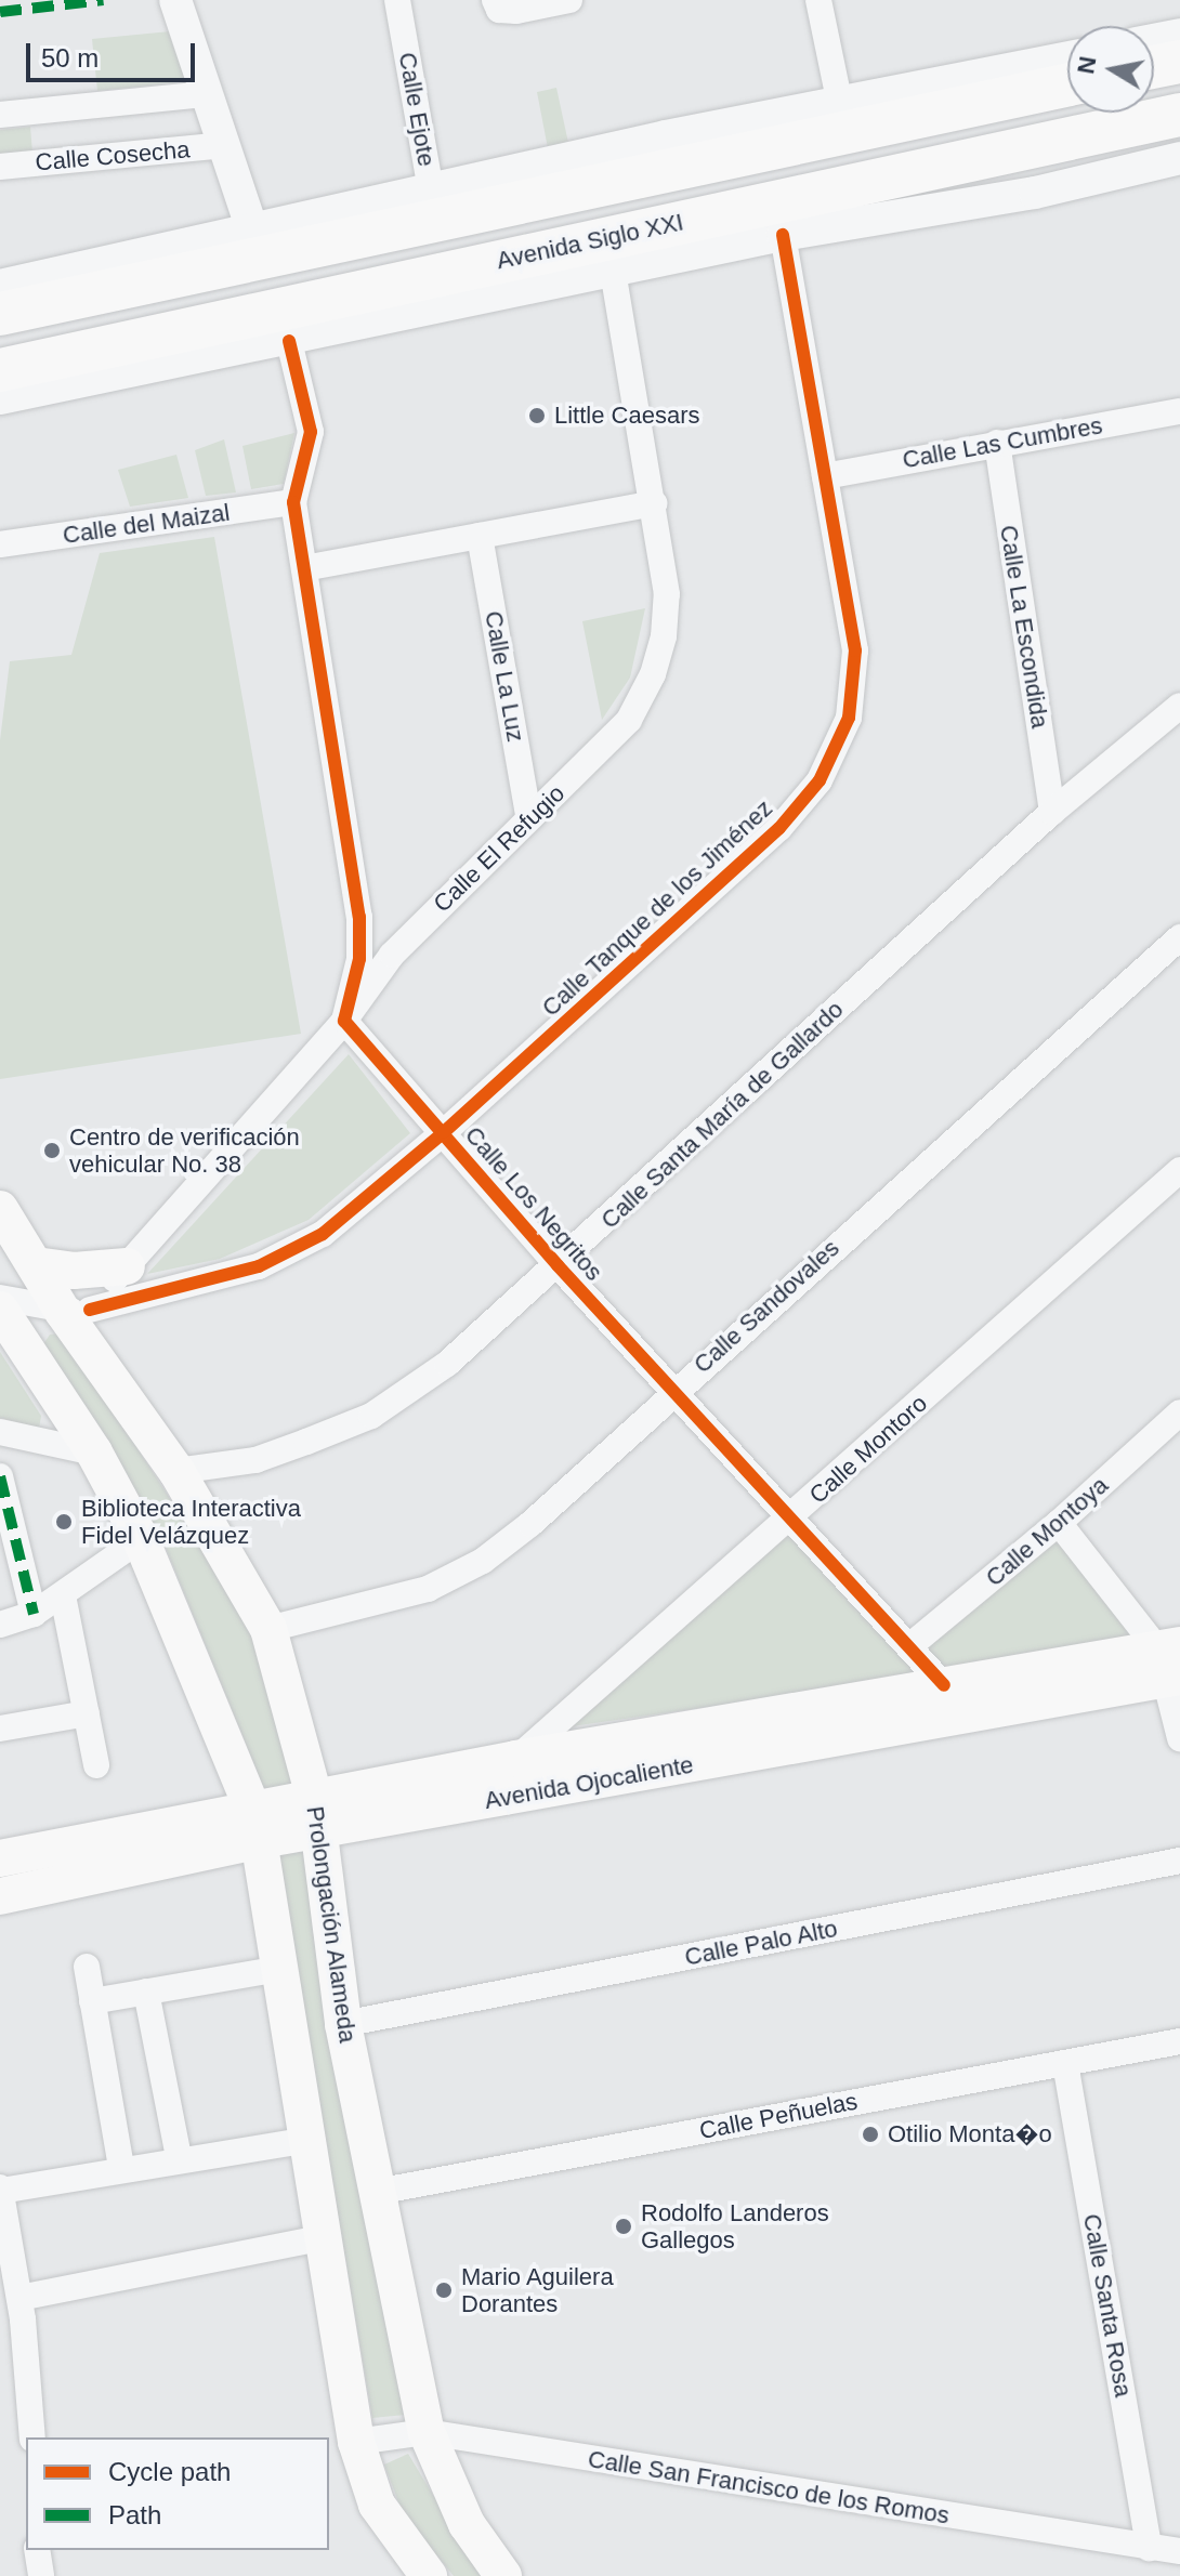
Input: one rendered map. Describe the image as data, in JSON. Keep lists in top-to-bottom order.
{
  "streets": {
    "highway": ["Avenida Siglo XXI"],
    "main road": ["Avenida Ojocaliente", "Prolongación Alameda"],
    "street": [
      "Calle Ejote",
      "Calle Cosecha",
      "Calle Las Cumbres",
      "Calle del Maizal",
      "Calle La Escondida",
      "Calle La Luz",
      "Calle El Refugio",
      "Calle Tanque de los Jiménez",
      "Calle Santa María de Gallardo",
      "Calle Los Negritos",
      "Calle Sandovales",
      "Calle Montoro",
      "Calle Montoya",
      "Calle Palo Alto",
      "Calle Peñuelas",
      "Calle Santa Rosa",
      "Calle San Francisco de los Romos"
    ]
  },
  "crossings": [
    ["Avenida Siglo XXI", "Calle El Refugio"],
    ["Avenida Siglo XXI", "Calle Tanque de los Jiménez"],
    ["Calle Las Cumbres", "Calle La Escondida"],
    ["Calle Las Cumbres", "Calle Tanque de los Jiménez"],
    ["Calle La Escondida", "Calle Santa María de Gallardo"],
    ["Calle La Luz", "Calle El Refugio"],
    ["Calle El Refugio", "Calle Tanque de los Jiménez"],
    ["Calle El Refugio", "Calle Los Negritos"],
    ["Calle El Refugio", "Prolongación Alameda"],
    ["Calle Tanque de los Jiménez", "Calle Los Negritos"],
    ["Calle Tanque de los Jiménez", "Prolongación Alameda"],
    ["Calle Santa María de Gallardo", "Calle Los Negritos"],
    ["Calle Santa María de Gallardo", "Prolongación Alameda"],
    ["Calle Los Negritos", "Calle Sandovales"],
    ["Calle Los Negritos", "Calle Montoro"],
    ["Calle Los Negritos", "Calle Montoya"],
    ["Calle Los Negritos", "Avenida Ojocaliente"],
    ["Calle Sandovales", "Prolongación Alameda"],
    ["Calle Montoro", "Avenida Ojocaliente"],
    ["Avenida Ojocaliente", "Prolongación Alameda"],
    ["Prolongación Alameda", "Calle Palo Alto"],
    ["Prolongación Alameda", "Calle Peñuelas"],
    ["Prolongación Alameda", "Calle San Francisco de los Romos"],
    ["Calle Peñuelas", "Calle Santa Rosa"],
    ["Calle Santa Rosa", "Calle San Francisco de los Romos"]
  ],
  "places": [
    "Little Caesars",
    "Centro de verificación vehicular No. 38",
    "Biblioteca Interactiva Fidel Velázquez",
    "Otilio Monta�o",
    "Rodolfo Landeros Gallegos",
    "Mario Aguilera Dorantes"
  ],
  "legend": ["Cycle path", "Path"],
  "scale_bar": "50 m",
  "north": "left"
}
